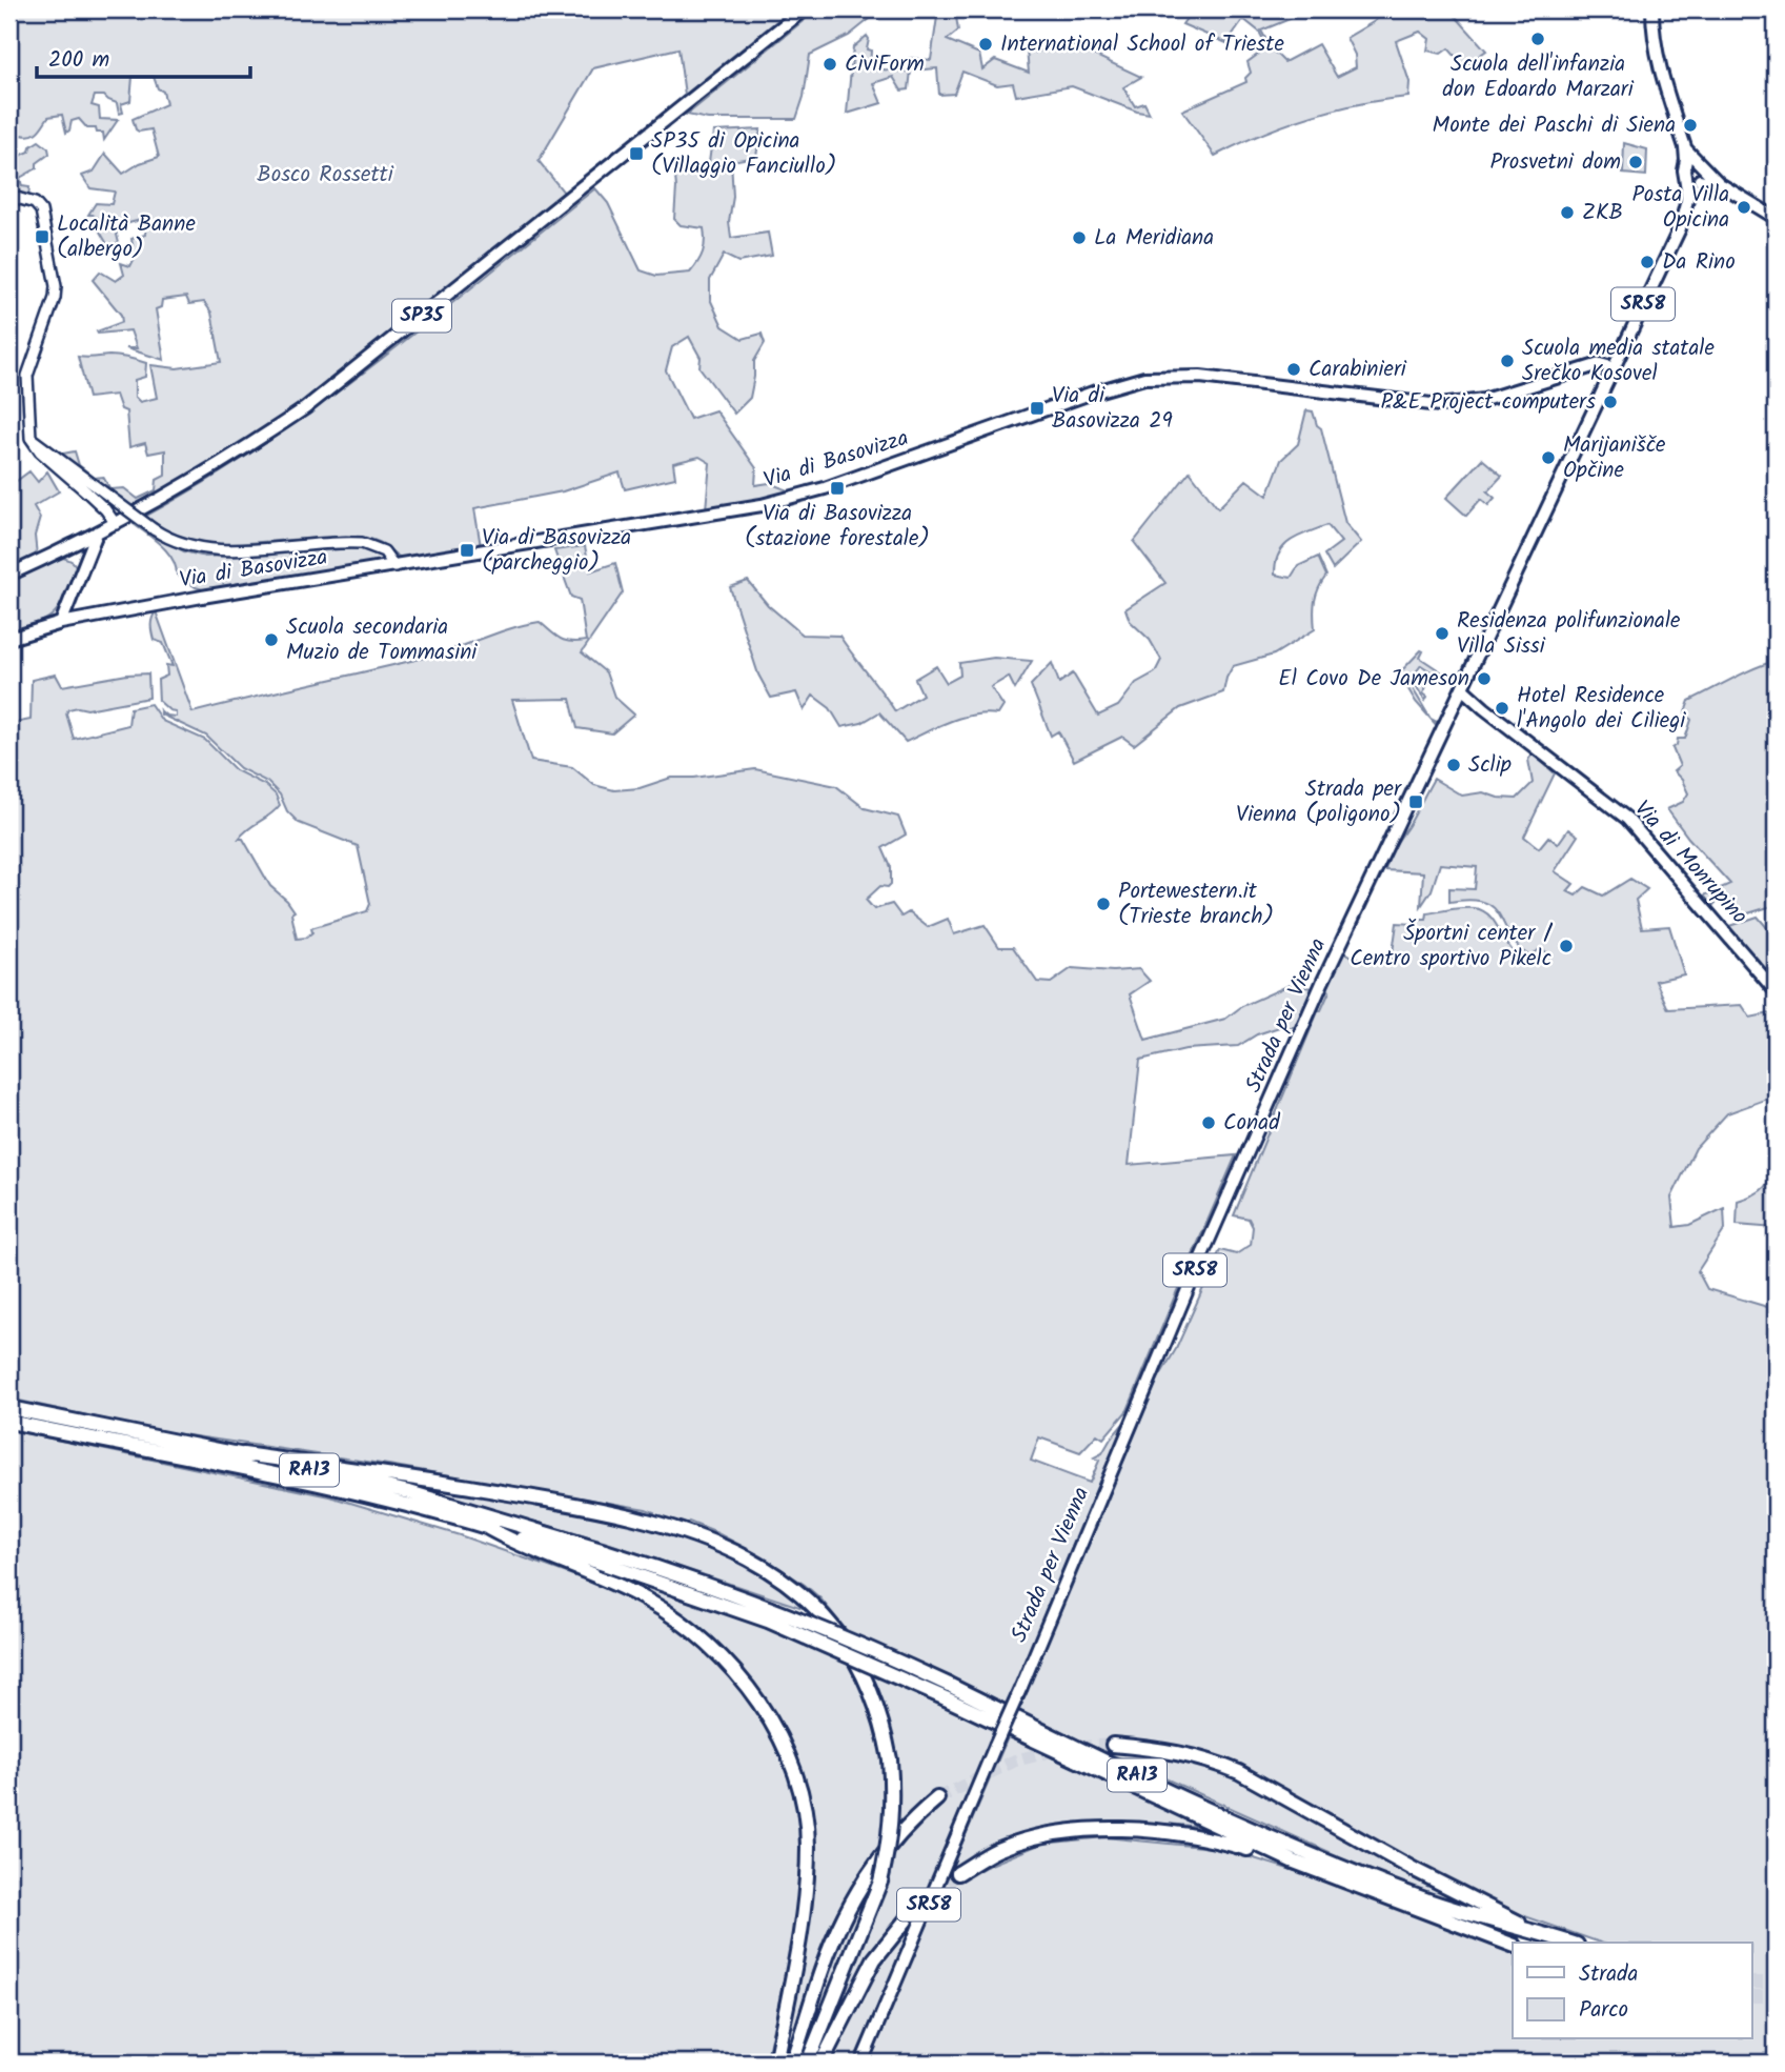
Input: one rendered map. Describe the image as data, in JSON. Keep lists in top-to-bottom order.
{
  "streets": {
    "highway": ["RA13"],
    "main road": [
      "SR58",
      "SP35",
      "Via di Basovizza",
      "Via di Monrupino",
      "Strada per Vienna"
    ]
  },
  "crossings": [
    ["Via di Basovizza", "Strada per Vienna"],
    ["Via di Monrupino", "Strada per Vienna"]
  ],
  "parks": ["Bosco Rossetti"],
  "places": {
    "other": [
      "Scuola dell'infanzia don Edoardo Marzari",
      "International School of Trieste",
      "CiviForm",
      "Monte dei Paschi di Siena",
      "Prosvetni dom",
      "Posta Villa Opicina",
      "ZKB",
      "La Meridiana",
      "Da Rino",
      "Scuola media statale Srečko Kosovel",
      "Carabinieri",
      "P&E Project computers",
      "Marijanišče Opčine",
      "Residenza polifunzionale Villa Sissi",
      "Scuola secondaria Muzio de Tommasini",
      "El Covo De Jameson",
      "Hotel Residence l'Angolo dei Ciliegi",
      "Sclip",
      "Portewestern.it (Trieste branch)",
      "Športni center / Centro sportivo Pikelc",
      "Conad"
    ],
    "transit": [
      "SP35 di Opicina (Villaggio Fanciullo)",
      "Località Banne (albergo)",
      "Via di Basovizza 29",
      "Via di Basovizza (stazione forestale)",
      "Via di Basovizza (parcheggio)",
      "Strada per Vienna (poligono)"
    ]
  },
  "legend": ["Strada", "Parco"],
  "scale_bar": "200 m"
}
